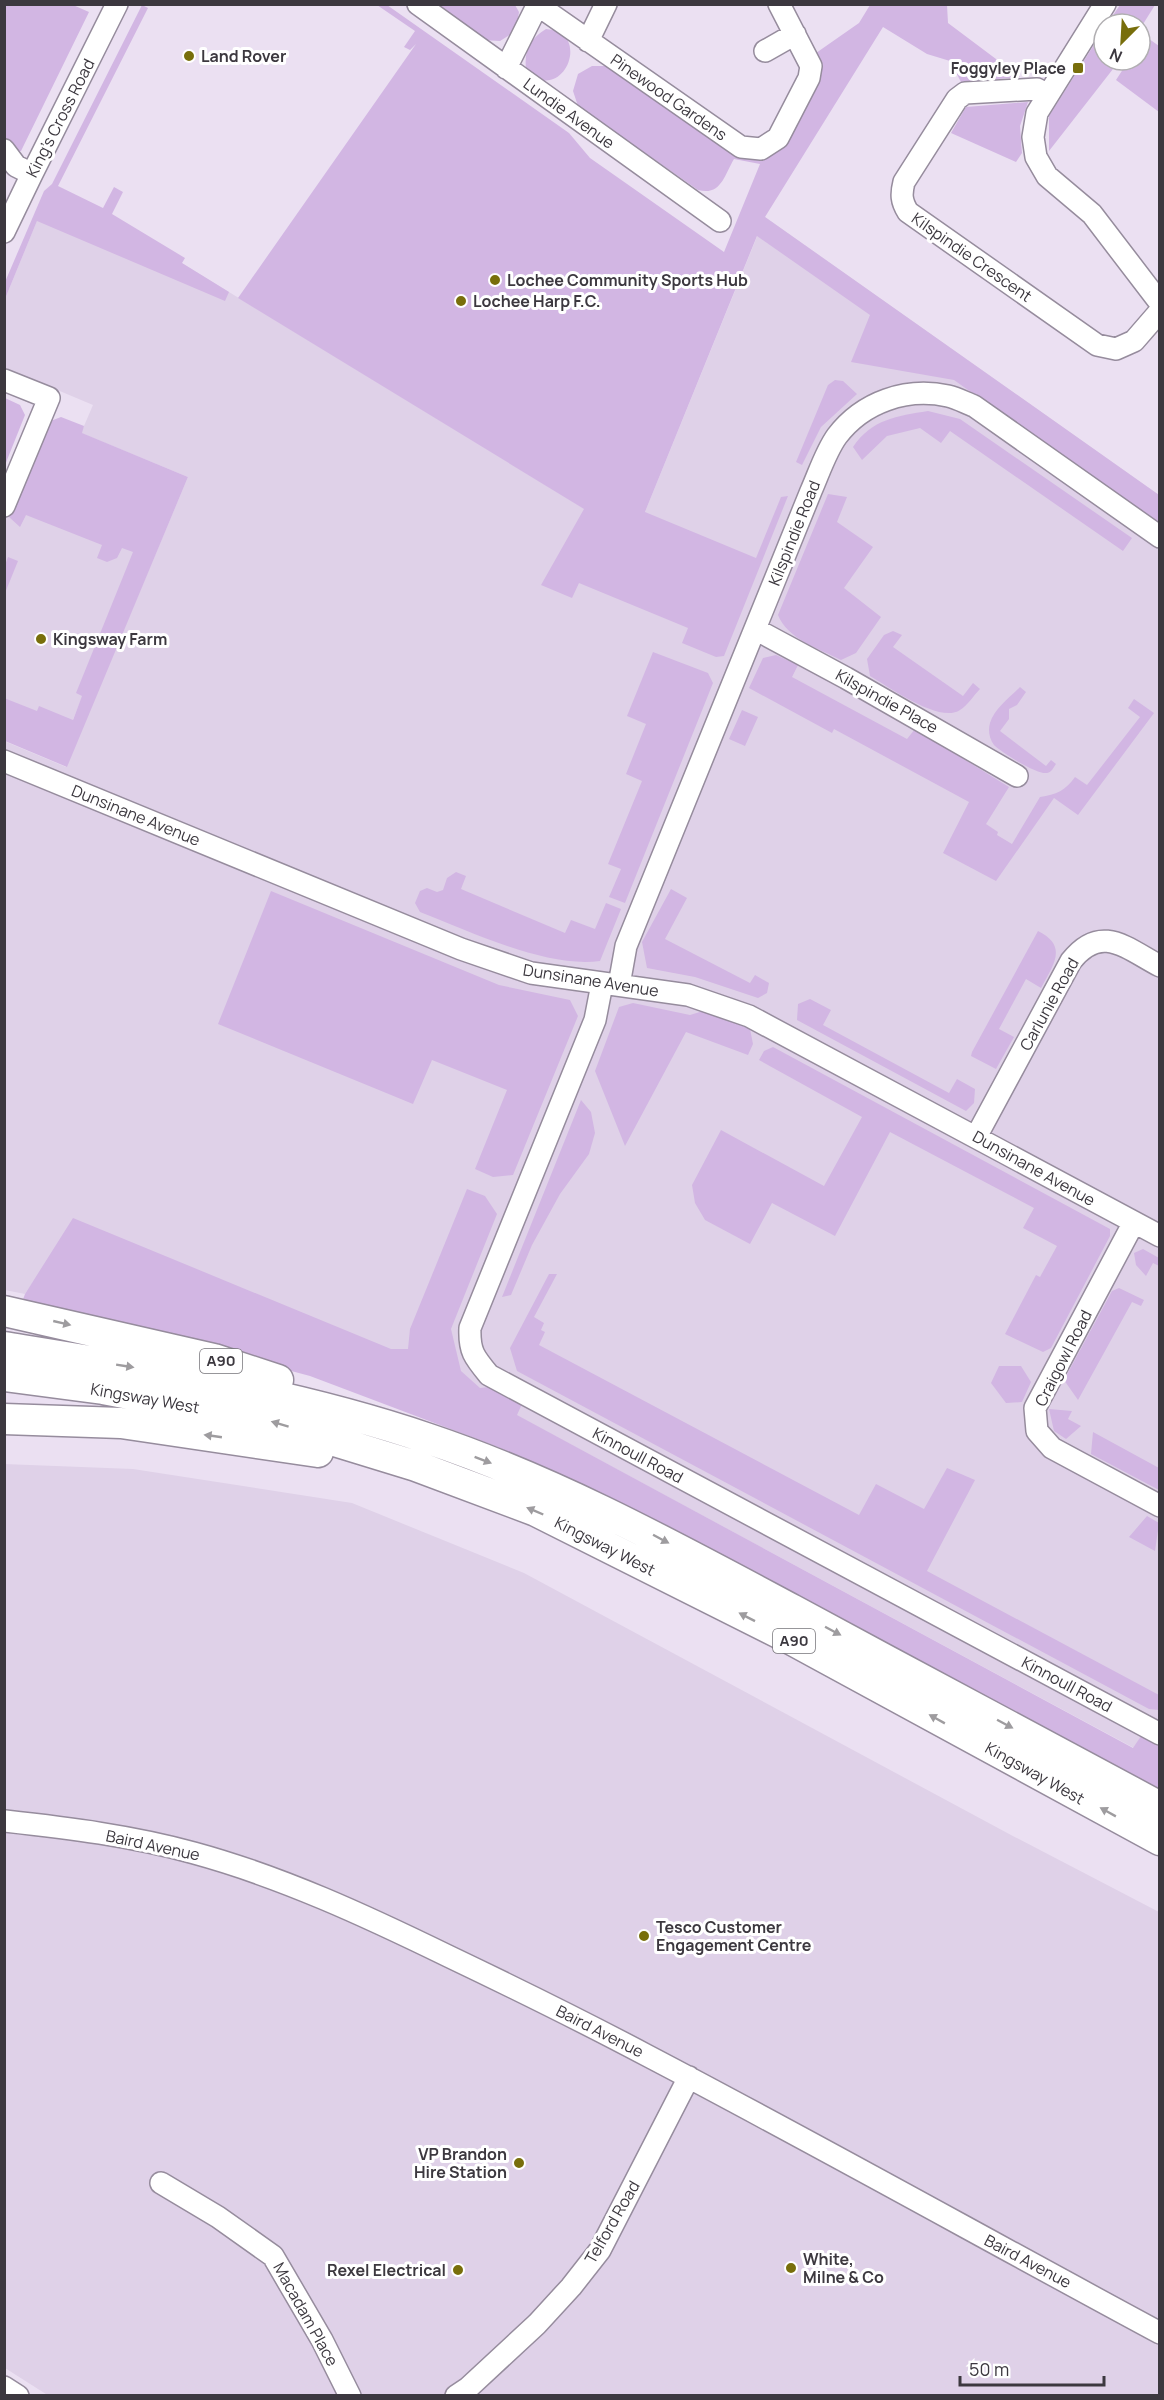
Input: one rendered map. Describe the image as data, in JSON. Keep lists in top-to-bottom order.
{
  "streets": {
    "highway": ["A90", "Kingsway West"],
    "street": [
      "Pinewood Gardens",
      "Lundie Avenue",
      "King's Cross Road",
      "Kilspindie Crescent",
      "Kilspindie Road",
      "Kilspindie Place",
      "Dunsinane Avenue",
      "Carlunie Road",
      "Craigowl Road",
      "Kinnoull Road",
      "Baird Avenue",
      "Telford Road",
      "Macadam Place"
    ]
  },
  "crossings": [
    ["Kilspindie Road", "Kilspindie Place"],
    ["Kilspindie Road", "Dunsinane Avenue"],
    ["Kilspindie Road", "Kinnoull Road"],
    ["Dunsinane Avenue", "Carlunie Road"],
    ["Dunsinane Avenue", "Craigowl Road"],
    ["Dunsinane Avenue", "Kinnoull Road"],
    ["A90", "Kingsway West"],
    ["Baird Avenue", "Telford Road"]
  ],
  "places": {
    "other": [
      "Land Rover",
      "Lochee Community Sports Hub",
      "Lochee Harp F.C.",
      "Kingsway Farm",
      "Tesco Customer Engagement Centre",
      "VP Brandon Hire Station",
      "White, Milne & Co",
      "Rexel Electrical"
    ],
    "transit": ["Foggyley Place"]
  },
  "scale_bar": "50 m",
  "north": "bottom left"
}
